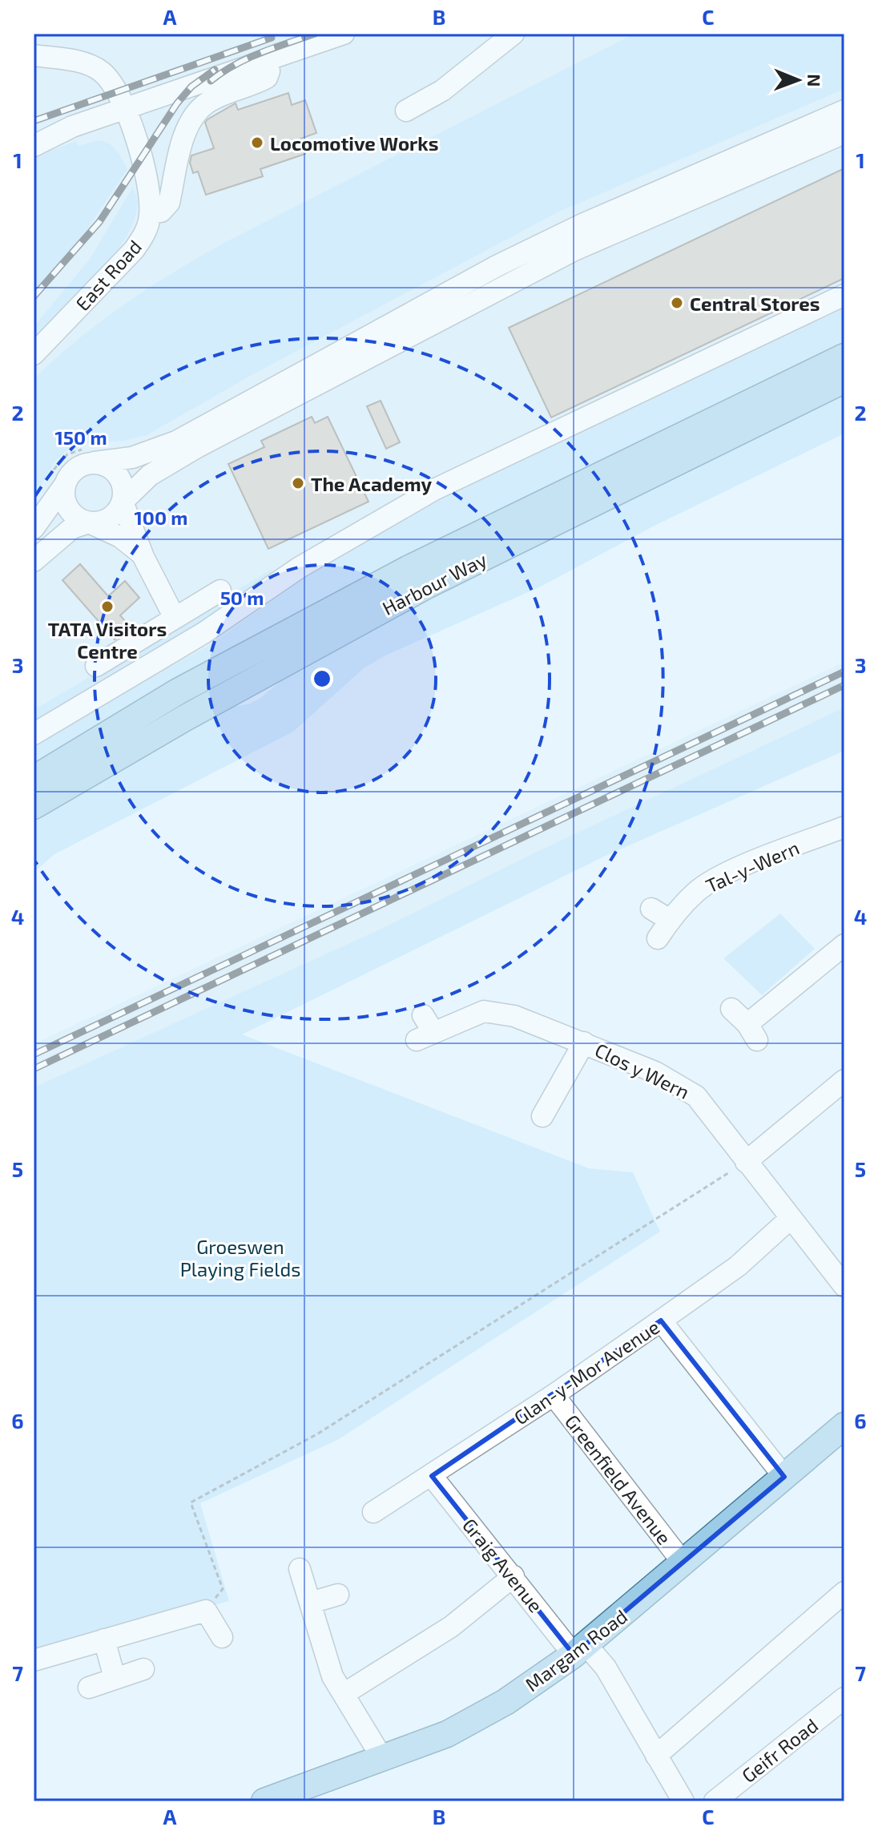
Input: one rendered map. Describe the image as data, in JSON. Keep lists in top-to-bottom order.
{
  "streets": {
    "main road": ["Harbour Way", "Margam Road"],
    "street": [
      "East Road",
      "Tal-y-Wern",
      "Clos y Wern",
      "Glan-y-Mor Avenue",
      "Greenfield Avenue",
      "Graig Avenue",
      "Geifr Road"
    ]
  },
  "crossings": [
    ["Clos y Wern", "Glan-y-Mor Avenue"],
    ["Glan-y-Mor Avenue", "Greenfield Avenue"],
    ["Glan-y-Mor Avenue", "Graig Avenue"],
    ["Greenfield Avenue", "Margam Road"],
    ["Graig Avenue", "Margam Road"]
  ],
  "parks": ["Groeswen Playing Fields"],
  "places": [
    "Locomotive Works",
    "Central Stores",
    "The Academy",
    "TATA Visitors Centre"
  ],
  "north": "right",
  "grid": {
    "columns": ["A", "B", "C"],
    "rows": [
      "1",
      "2",
      "3",
      "4",
      "5",
      "6",
      "7"
    ]
  },
  "rings": ["150 m", "100 m", "50 m"]
}
